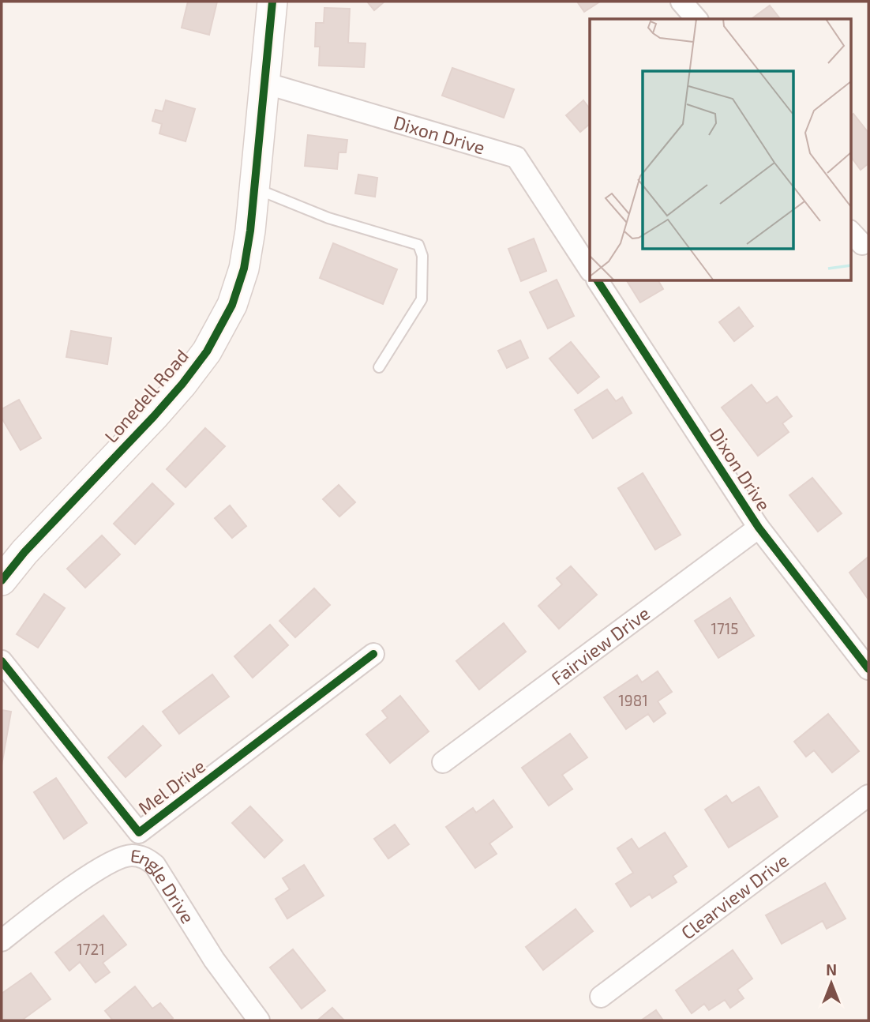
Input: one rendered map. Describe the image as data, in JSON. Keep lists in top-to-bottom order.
{
  "streets": {
    "street": [
      "Dixon Drive",
      "Lonedell Road",
      "Fairview Drive",
      "Mel Drive",
      "Engle Drive",
      "Clearview Drive"
    ]
  },
  "crossings": [
    ["Dixon Drive", "Lonedell Road"],
    ["Dixon Drive", "Fairview Drive"]
  ],
  "house_numbers": ["1715", "1981", "1721"],
  "north": "top"
}
